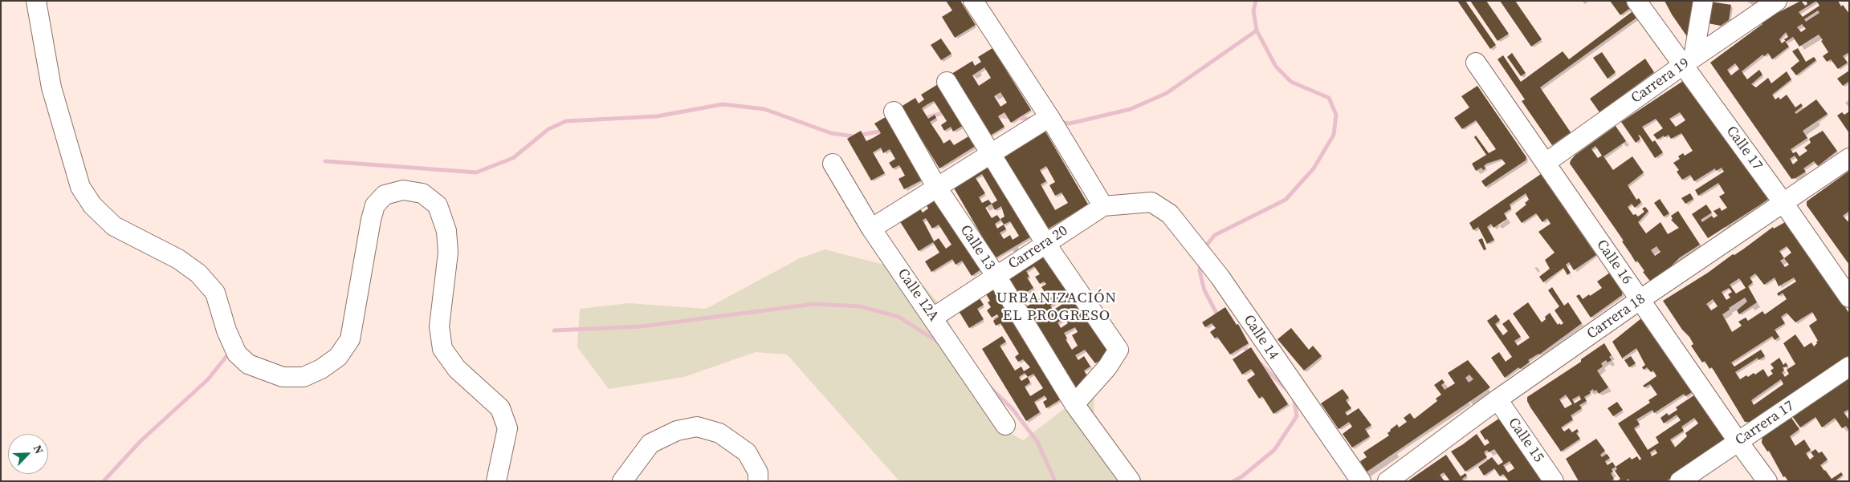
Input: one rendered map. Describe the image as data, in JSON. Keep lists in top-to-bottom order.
{
  "streets": {
    "street": [
      "Carrera 19",
      "Calle 17",
      "Calle 13",
      "Carrera 20",
      "Calle 16",
      "Calle 12A",
      "Carrera 18",
      "Calle 14",
      "Carrera 17",
      "Calle 15"
    ]
  },
  "crossings": [
    ["Carrera 19", "Calle 17"],
    ["Carrera 19", "Calle 16"],
    ["Calle 17", "Carrera 18"],
    ["Calle 13", "Carrera 20"],
    ["Carrera 20", "Calle 12A"],
    ["Carrera 20", "Calle 14"],
    ["Calle 16", "Carrera 18"],
    ["Calle 16", "Carrera 17"],
    ["Carrera 18", "Calle 15"]
  ],
  "districts": ["URBANIZACIÓN EL PROGRESO"],
  "north": "top right"
}
